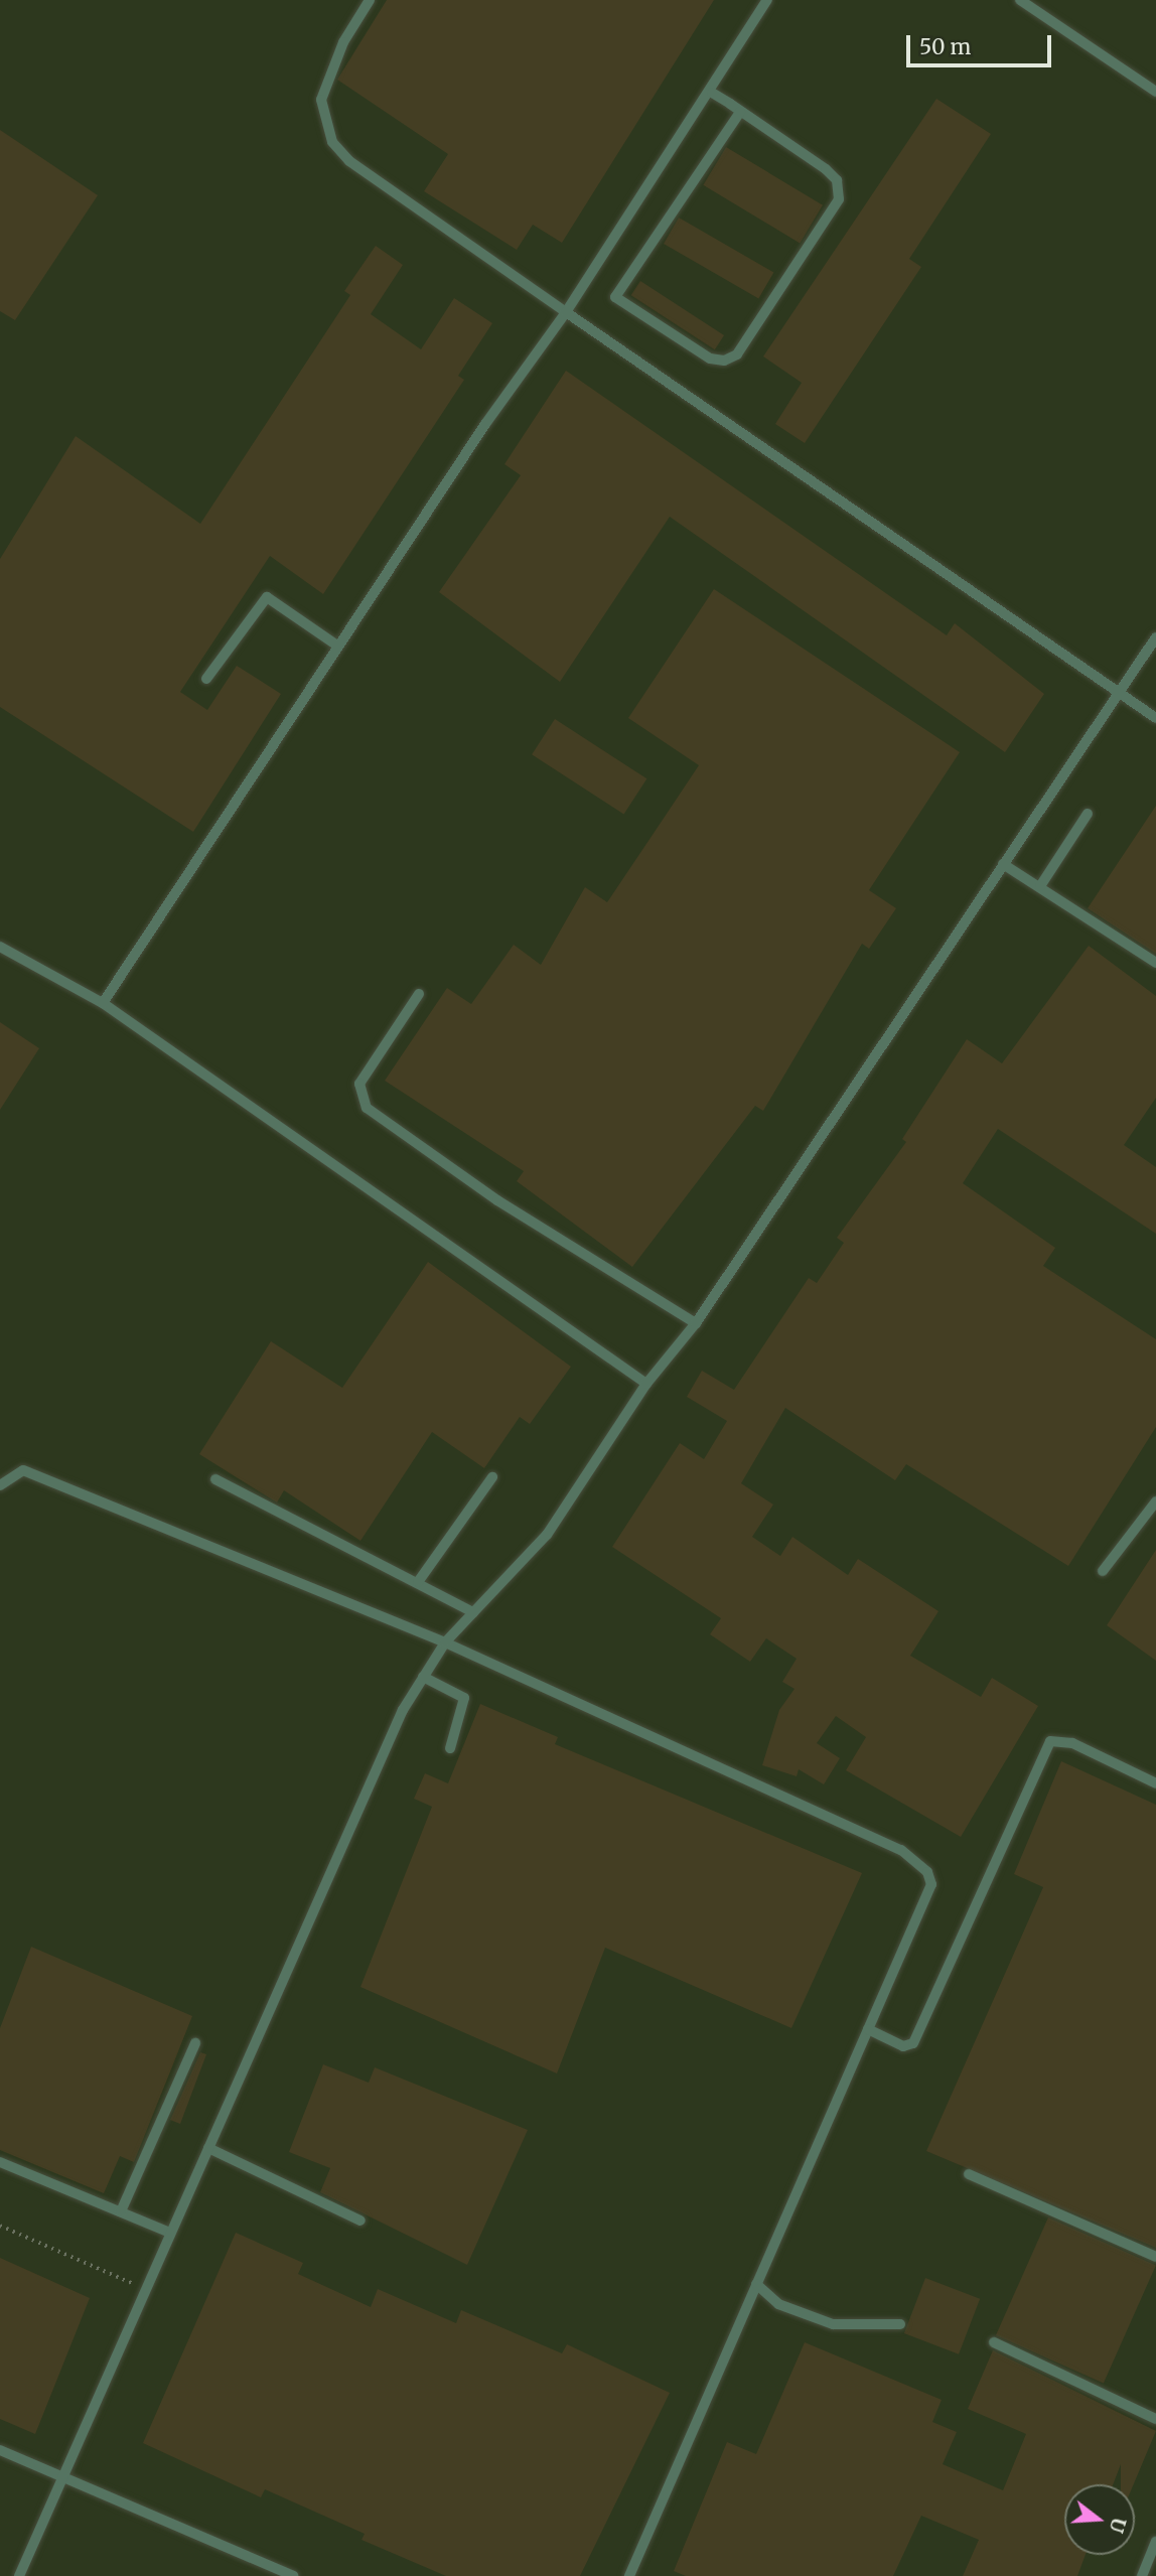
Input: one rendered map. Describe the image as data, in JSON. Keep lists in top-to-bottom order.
{
  "scale_bar": "50 m",
  "north": "right"
}
